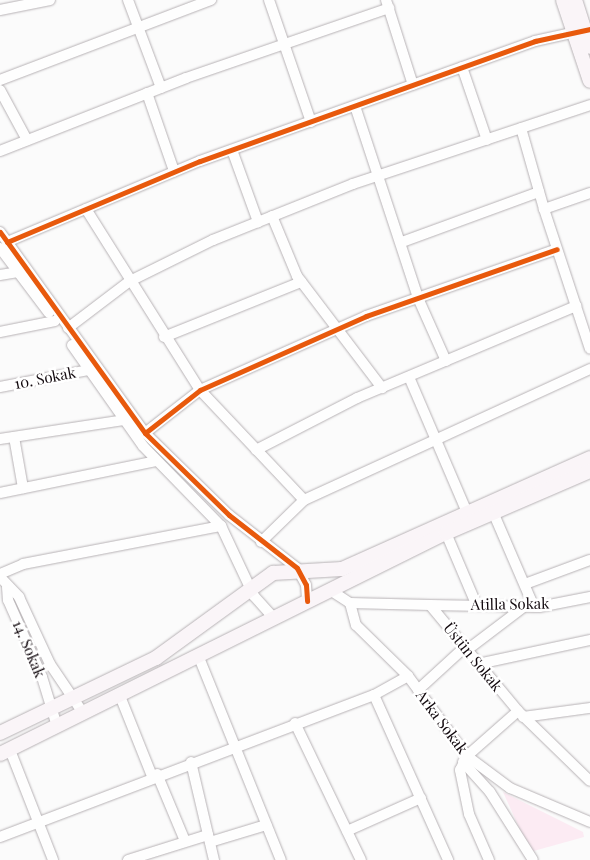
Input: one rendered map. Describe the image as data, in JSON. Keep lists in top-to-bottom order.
{
  "streets": {
    "street": [
      "10. Sokak",
      "Atilla Sokak",
      "14. Sokak",
      "Üstün Sokak",
      "Arka Sokak"
    ]
  },
  "crossings": [
    ["Atilla Sokak", "Üstün Sokak"]
  ]
}
